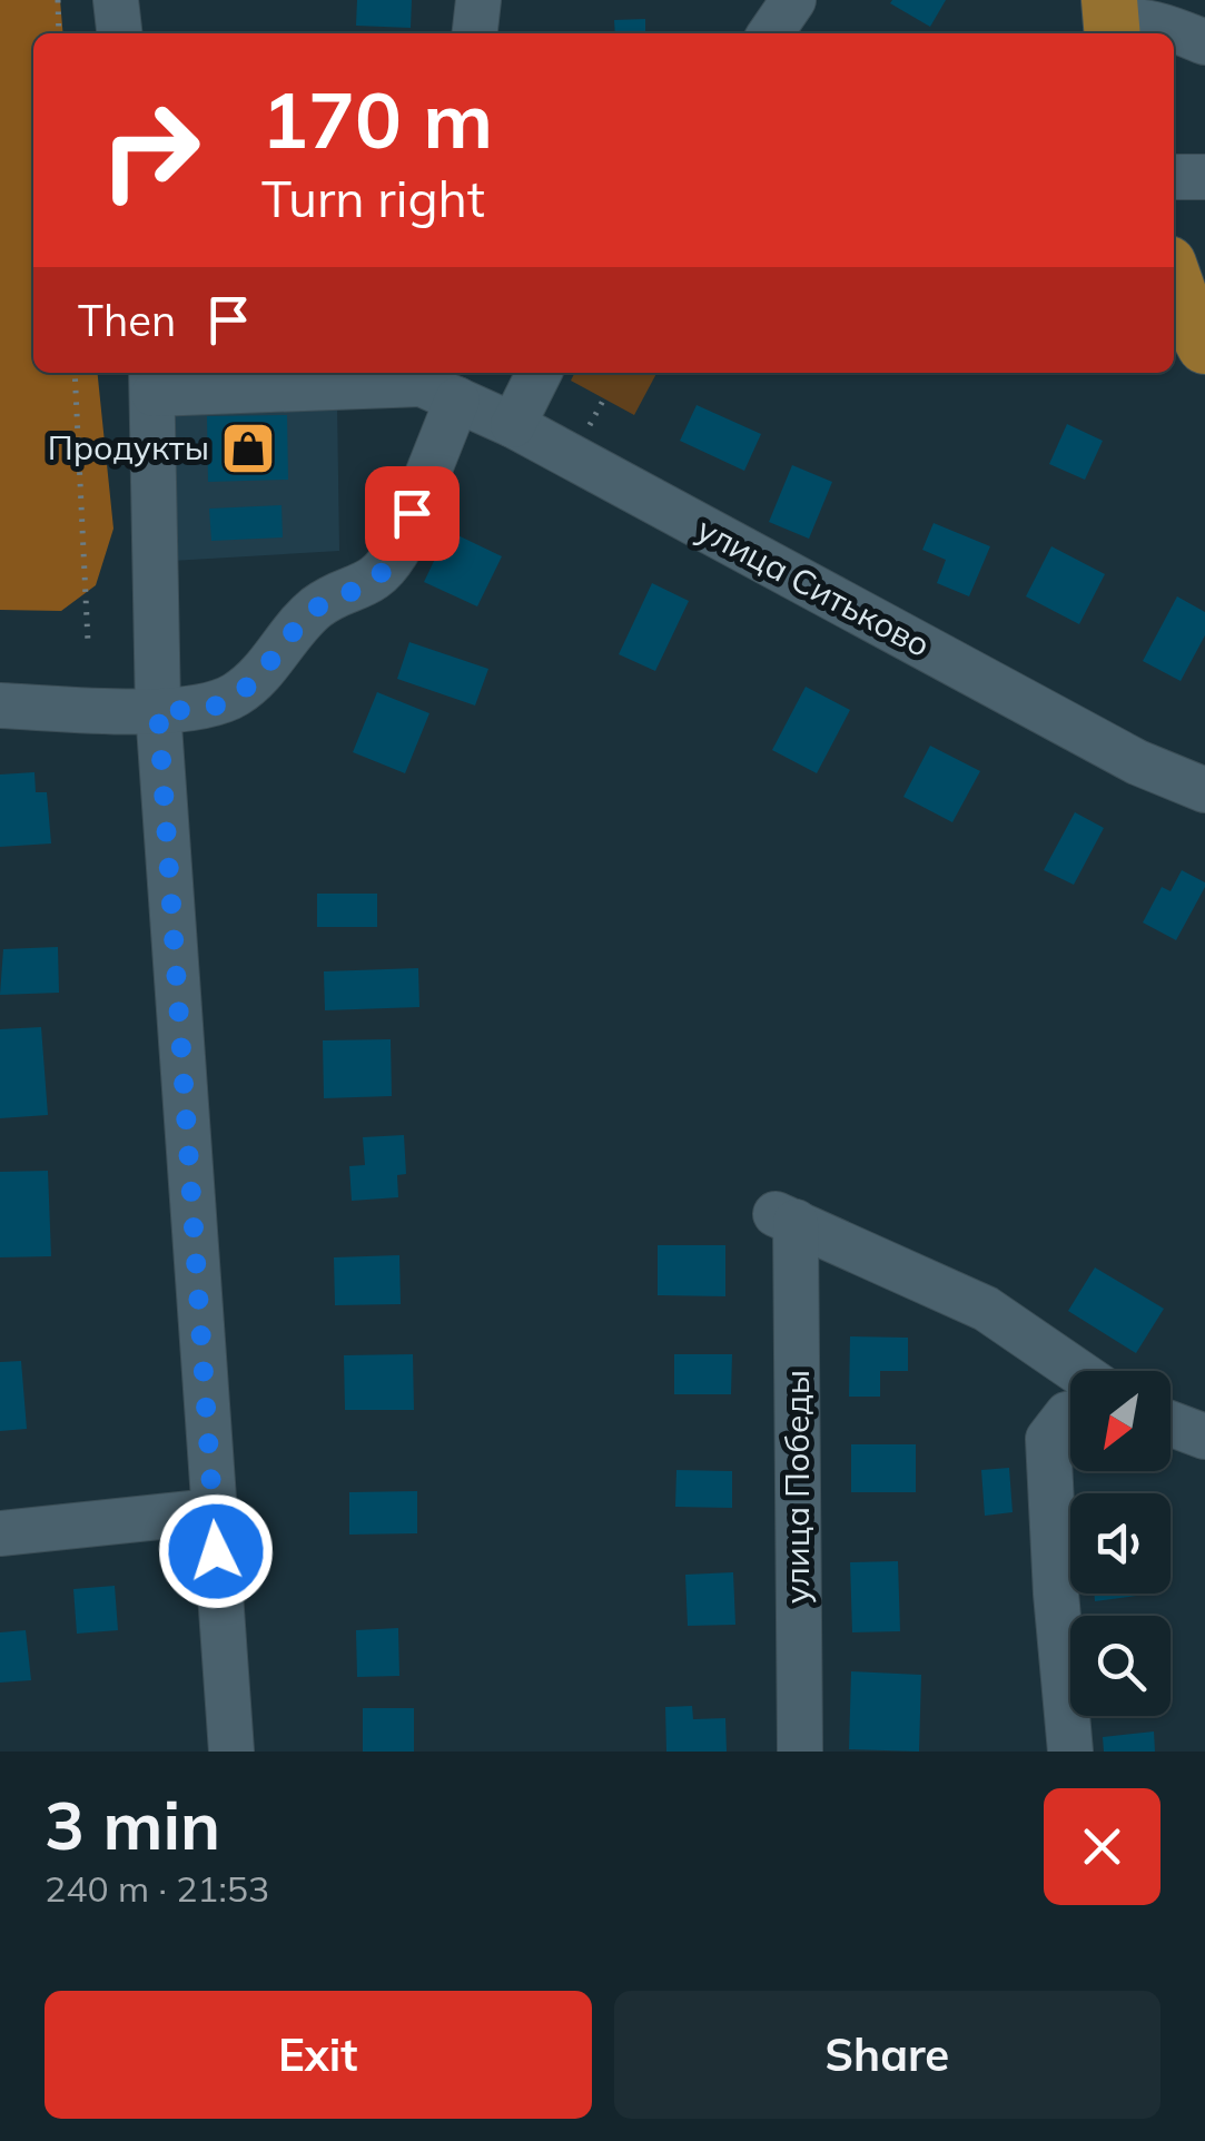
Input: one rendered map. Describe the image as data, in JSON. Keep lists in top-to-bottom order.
{
  "streets": {
    "street": ["улица Ситьково", "улица Победы"]
  },
  "places": {
    "shop": ["Продукты"]
  },
  "north": "bottom left",
  "page": {
    "turn": ["170 m", "Turn right"],
    "then": "Then",
    "heading": ["3 min", "240 m · 21:53"],
    "buttons": ["Exit", "Share"]
  }
}
